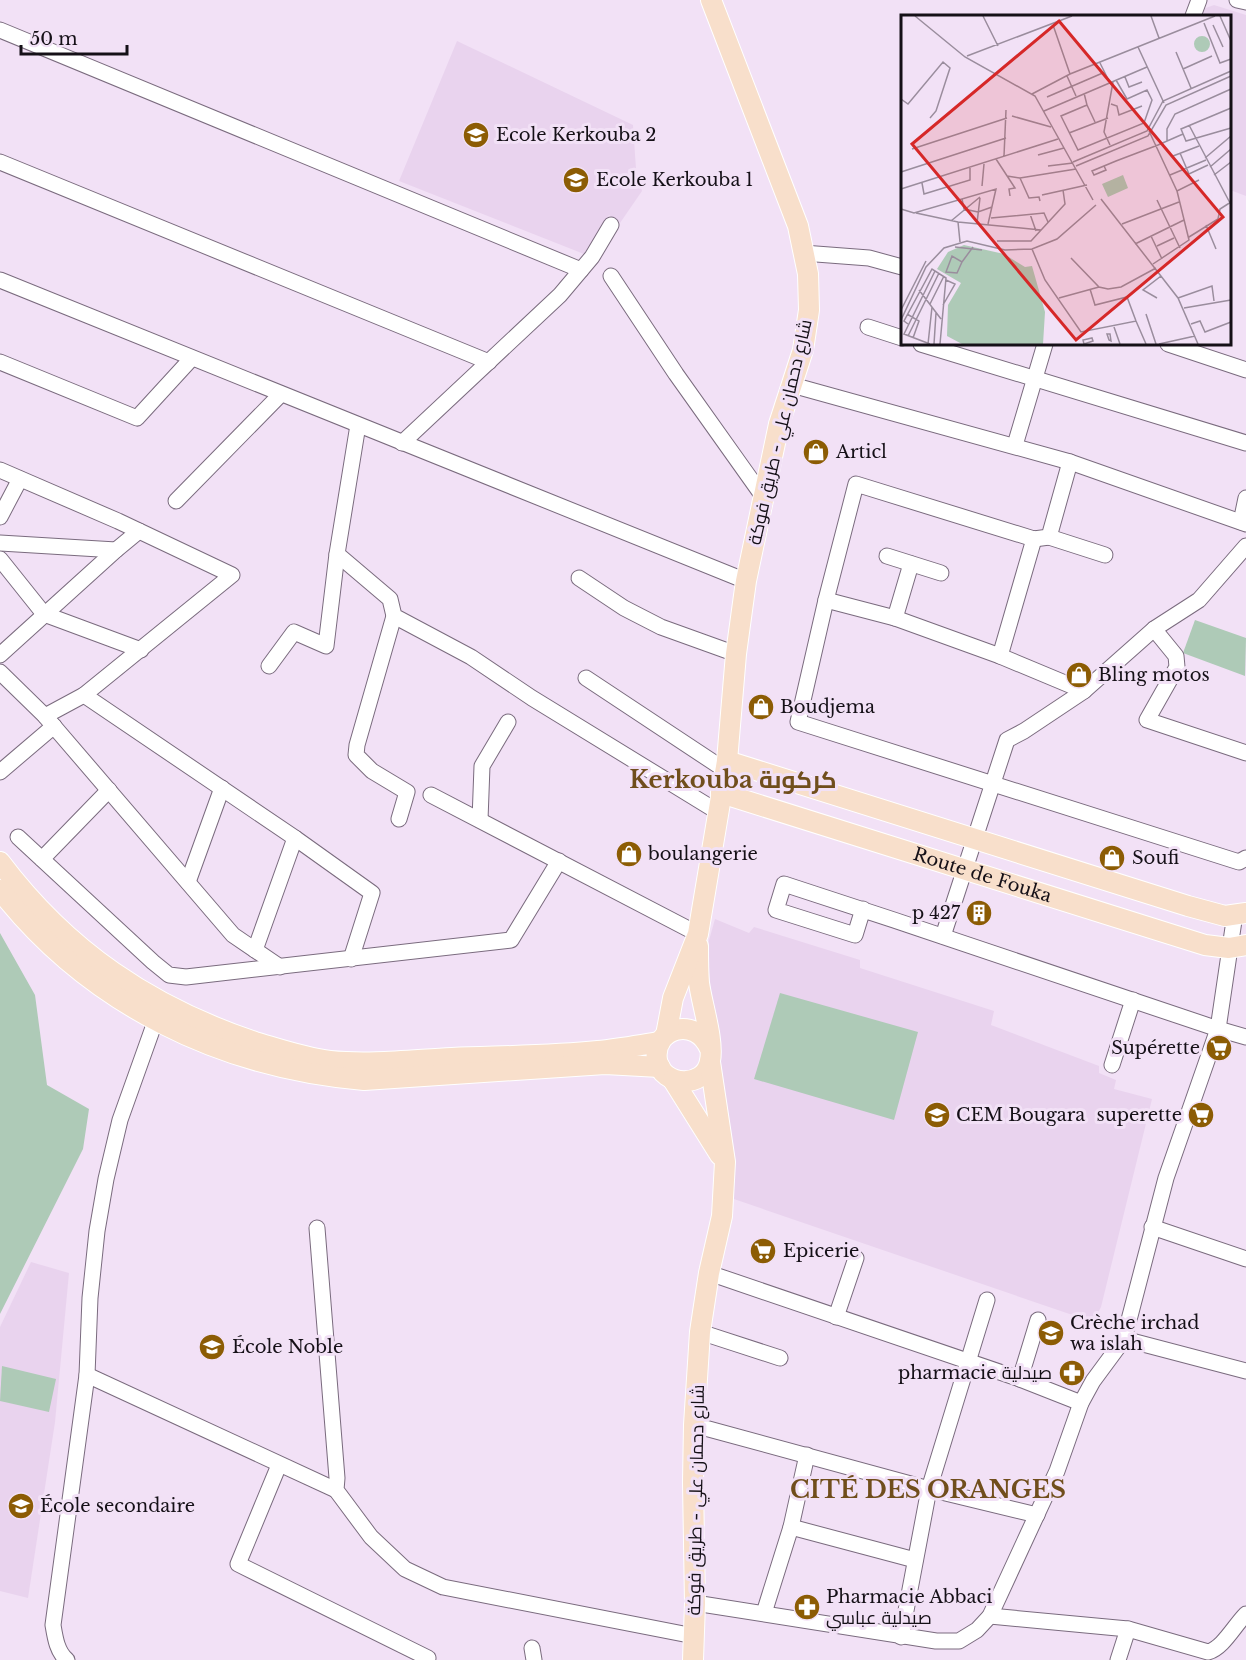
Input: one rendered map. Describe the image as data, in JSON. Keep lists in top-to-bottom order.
{
  "streets": {
    "main road": ["شارع دحمان علي - طريق فوكة", "Route de Fouka"]
  },
  "crossings": [
    ["شارع دحمان علي - طريق فوكة", "Route de Fouka"]
  ],
  "districts": ["Kerkouba كركوبة", "CITÉ DES ORANGES"],
  "places": {
    "school or university": [
      "Ecole Kerkouba 2",
      "Ecole Kerkouba 1",
      "CEM Bougara",
      "Crèche irchad wa islah",
      "École Noble",
      "École secondaire"
    ],
    "shop": [
      "Articl",
      "Bling motos",
      "Boudjema",
      "boulangerie",
      "Soufi"
    ],
    "building": ["p 427"],
    "supermarket": ["Supérette", "superette", "Epicerie"],
    "pharmacy": ["pharmacie صيدلية", "Pharmacie Abbaci صيدلية عباسي"]
  },
  "scale_bar": "50 m"
}
